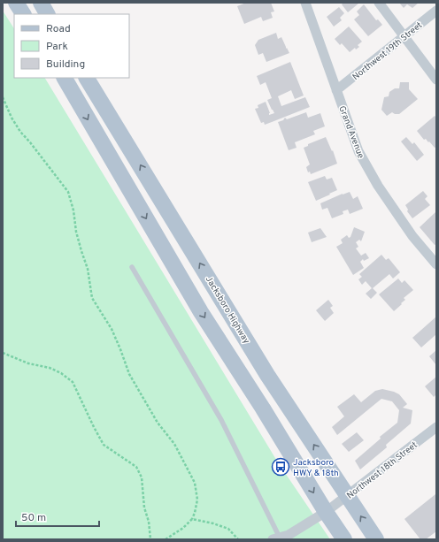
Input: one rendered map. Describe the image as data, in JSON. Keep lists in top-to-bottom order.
{
  "streets": {
    "main road": ["Jacksboro Highway"],
    "street": ["Northwest 19th Street", "Grand Avenue", "Northwest 18th Street"]
  },
  "crossings": [
    ["Northwest 19th Street", "Grand Avenue"],
    ["Jacksboro Highway", "Northwest 18th Street"]
  ],
  "places": {
    "bus stop": ["Jacksboro HWY & 18th"]
  },
  "legend": ["Road", "Park", "Building"],
  "scale_bar": "50 m"
}
